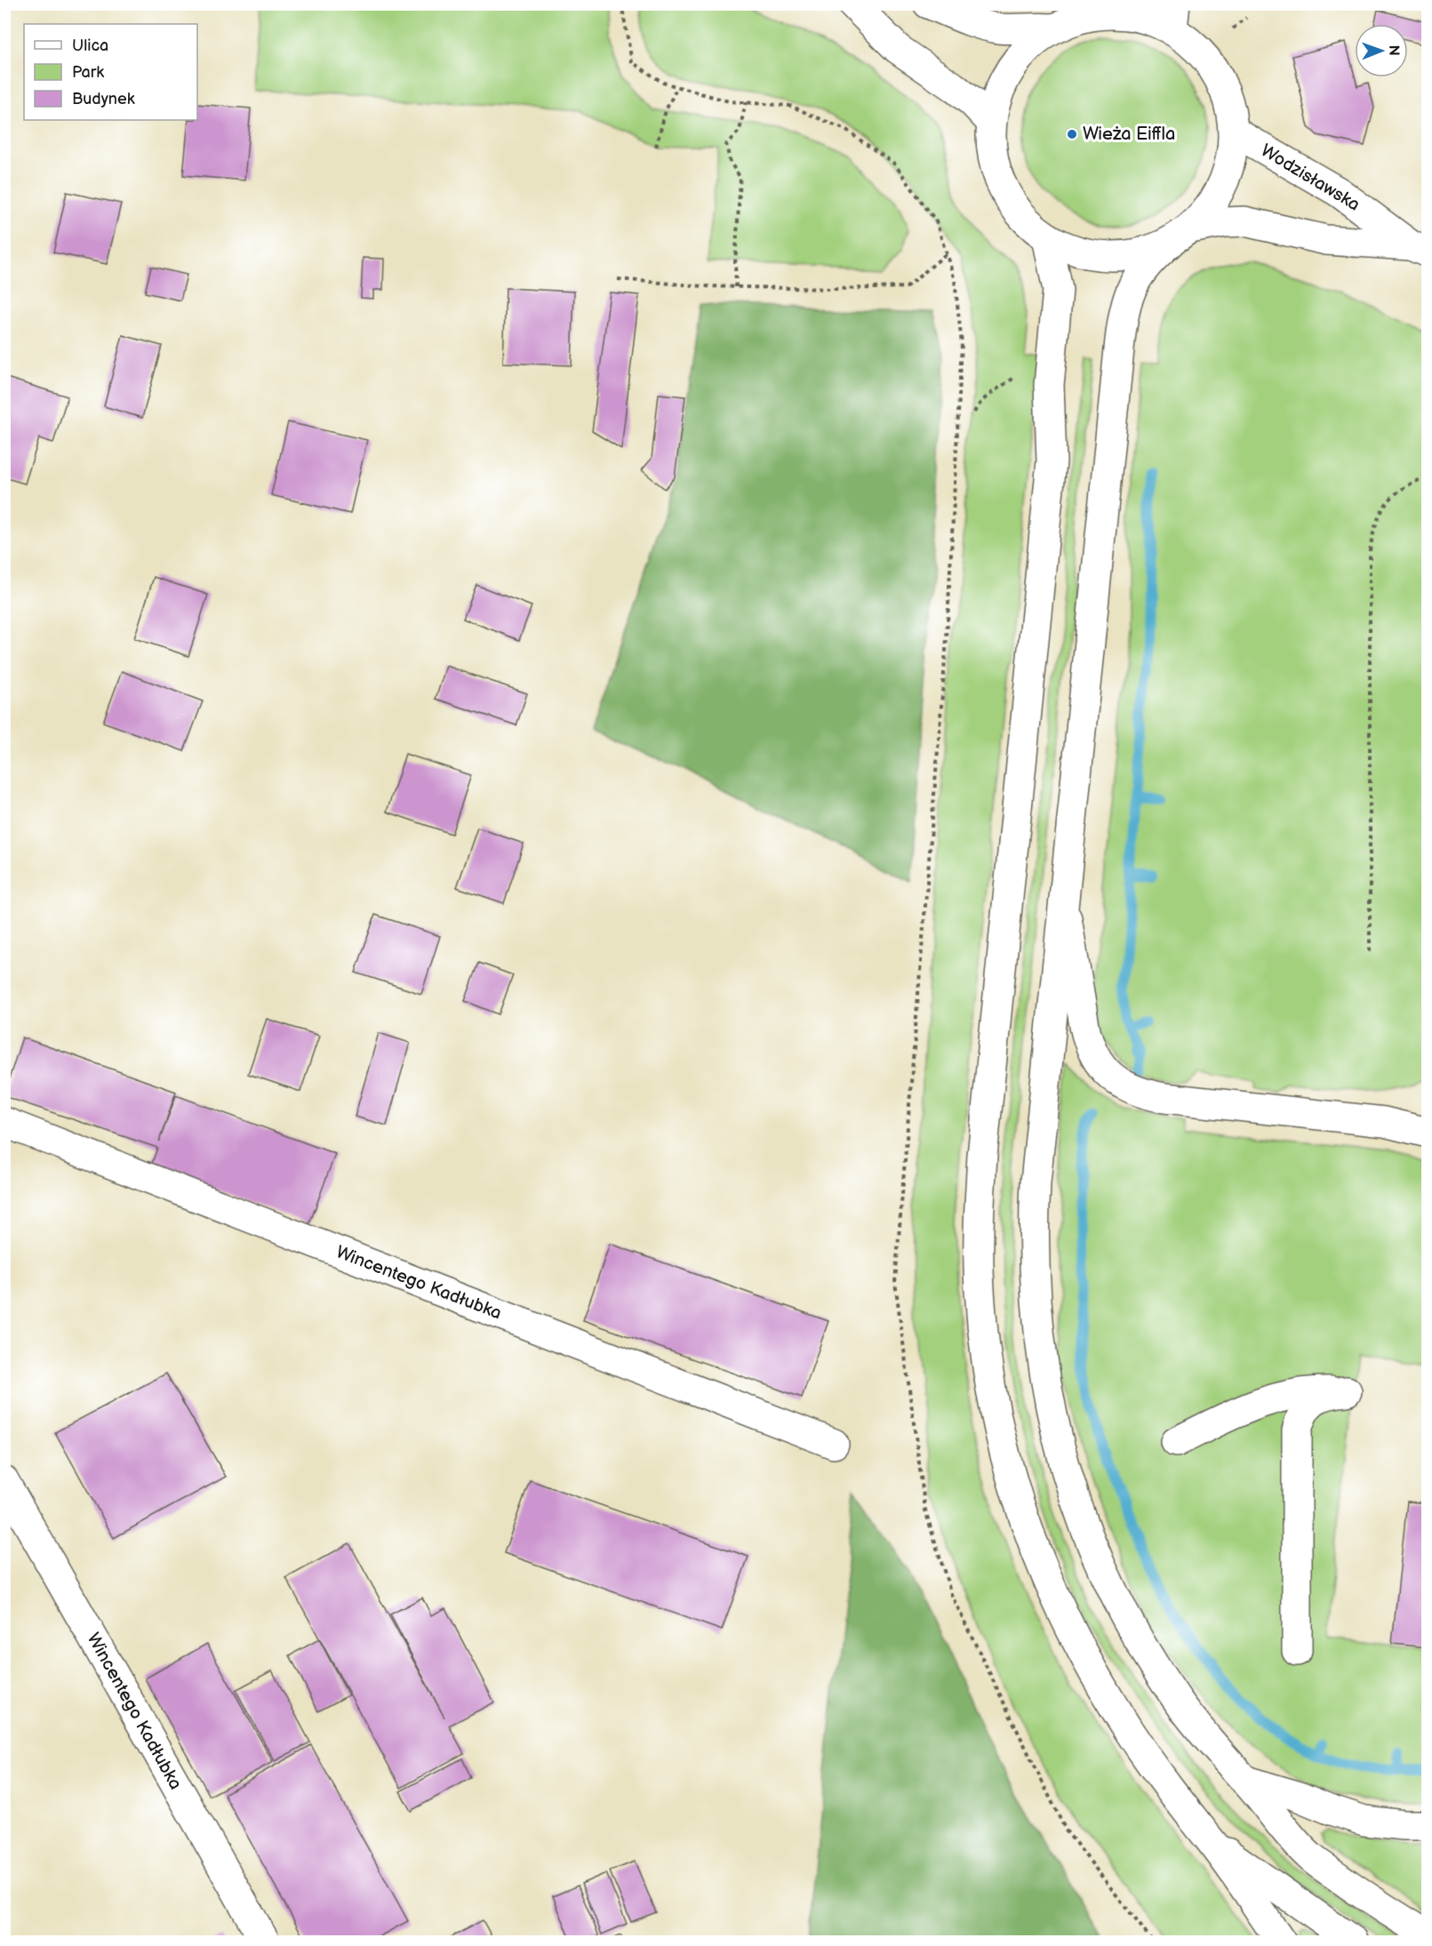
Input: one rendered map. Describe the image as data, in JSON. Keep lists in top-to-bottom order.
{
  "streets": {
    "main road": ["Wodzisławska", "Wincentego Kadłubka"]
  },
  "places": ["Wieża Eiffla"],
  "legend": ["Ulica", "Park", "Budynek"],
  "north": "right"
}
